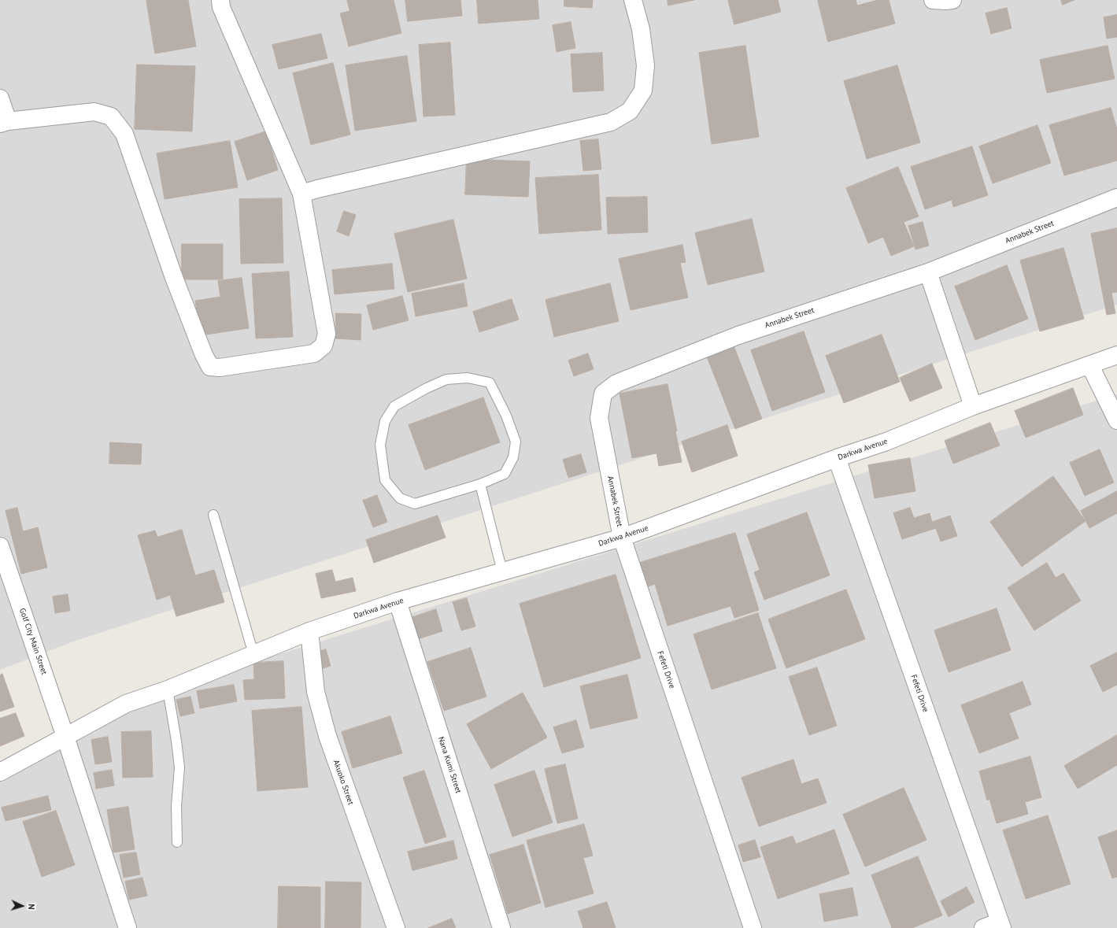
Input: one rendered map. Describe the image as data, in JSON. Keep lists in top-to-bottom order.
{
  "streets": {
    "street": [
      "Annabek Street",
      "Darkwa Avenue",
      "Golf City Main Street",
      "Fefeti Drive",
      "Nana Kumi Street",
      "Akuoko Street"
    ]
  },
  "crossings": [
    ["Annabek Street", "Darkwa Avenue"],
    ["Annabek Street", "Fefeti Drive"],
    ["Darkwa Avenue", "Golf City Main Street"],
    ["Darkwa Avenue", "Fefeti Drive"],
    ["Darkwa Avenue", "Nana Kumi Street"],
    ["Darkwa Avenue", "Akuoko Street"]
  ],
  "north": "right"
}
